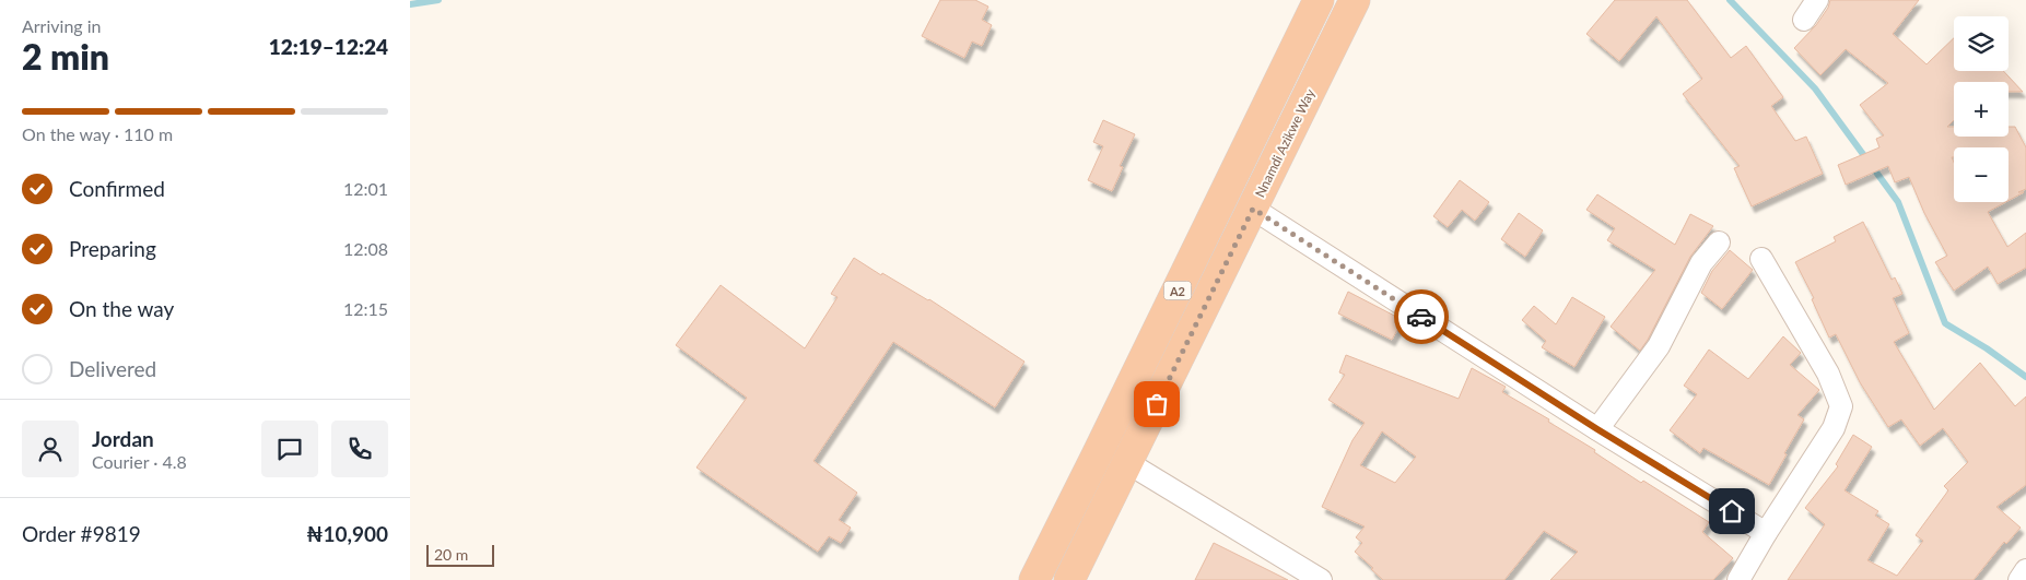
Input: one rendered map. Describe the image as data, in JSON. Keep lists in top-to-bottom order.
{
  "streets": {
    "highway": ["Nnamdi Azikwe Way", "A2"]
  },
  "scale_bar": "20 m",
  "page": {
    "heading": ["2 min", "Arriving in", "12:19–12:24"],
    "panel": [
      "Jordan",
      "Courier · 4.8",
      "Order #9819",
      "₦10,900"
    ],
    "map_buttons": ["+", "−"],
    "bar": "On the way · 110 m",
    "list": [
      ["Confirmed", "12:01"],
      ["Preparing", "12:08"],
      ["On the way", "12:15"],
      "Delivered"
    ],
    "scale": "20 m"
  }
}
